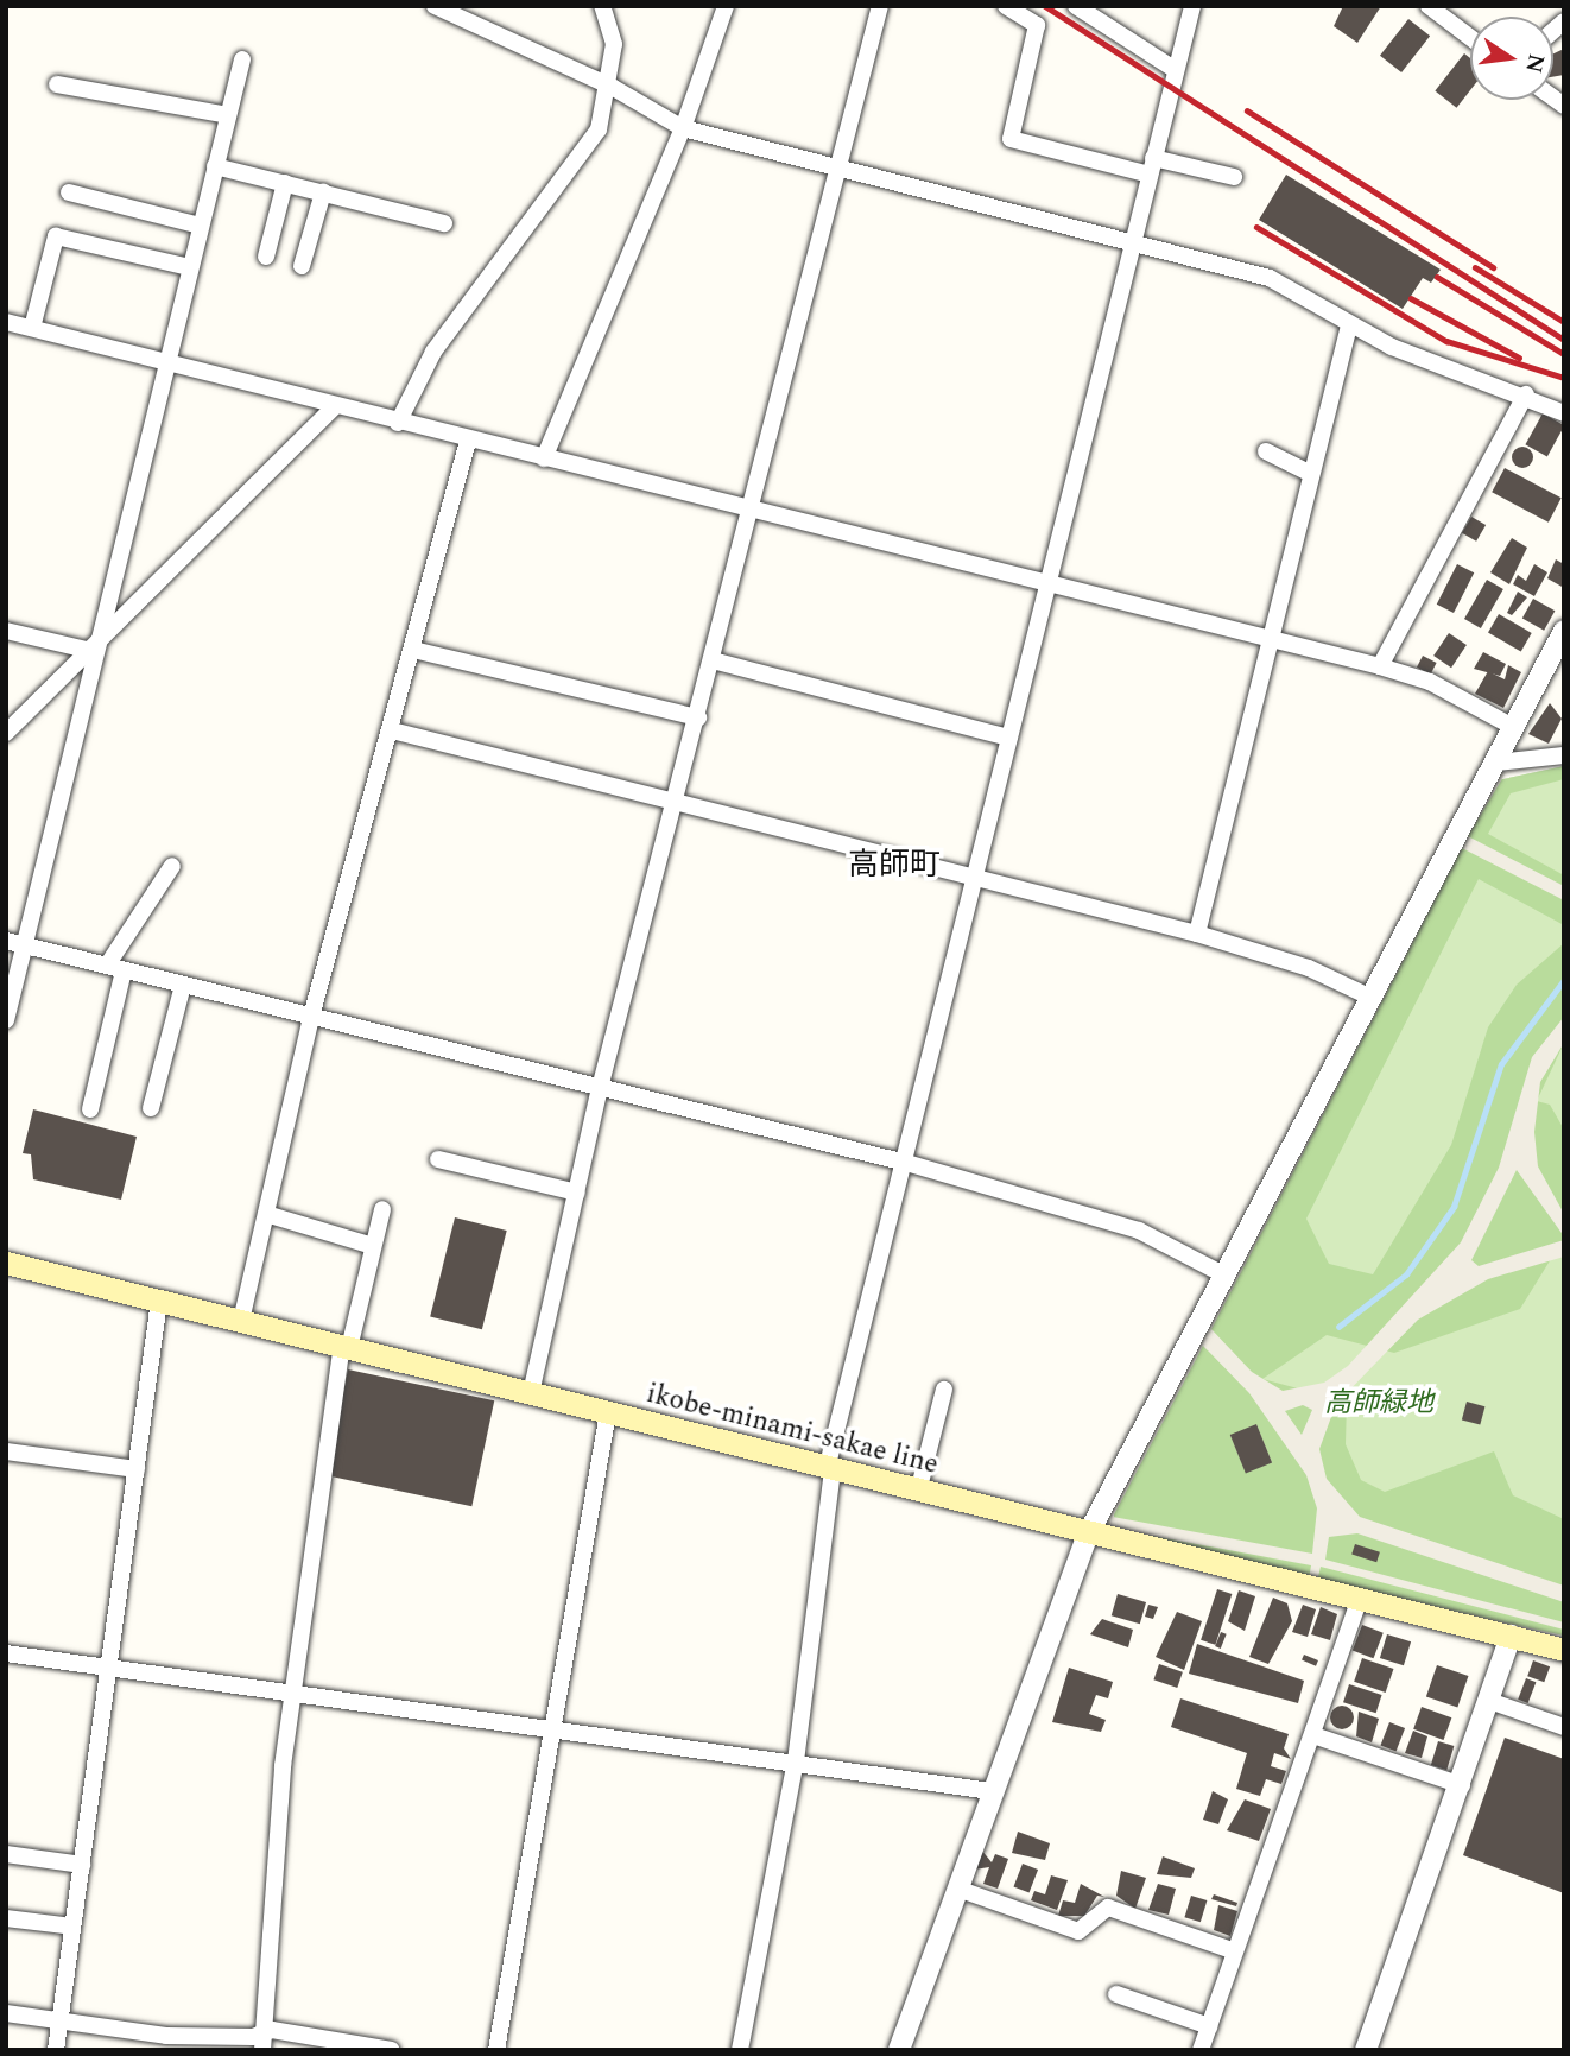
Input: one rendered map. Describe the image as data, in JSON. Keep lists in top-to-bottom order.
{
  "streets": {
    "main road": ["ikobe-minami-sakae line"]
  },
  "districts": ["高師町"],
  "parks": ["高師緑地"],
  "north": "right"
}
